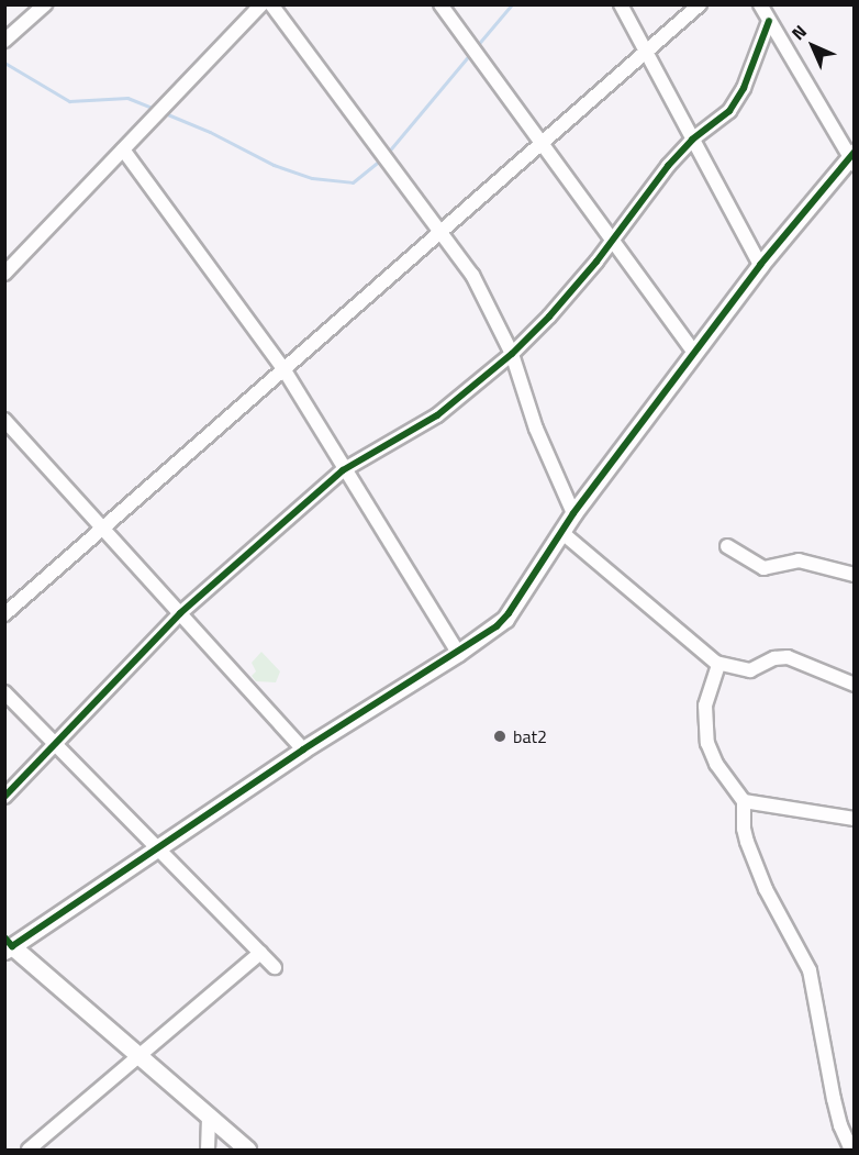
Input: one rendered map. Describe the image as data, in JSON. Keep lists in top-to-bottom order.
{
  "places": ["bat2"],
  "north": "top left"
}
